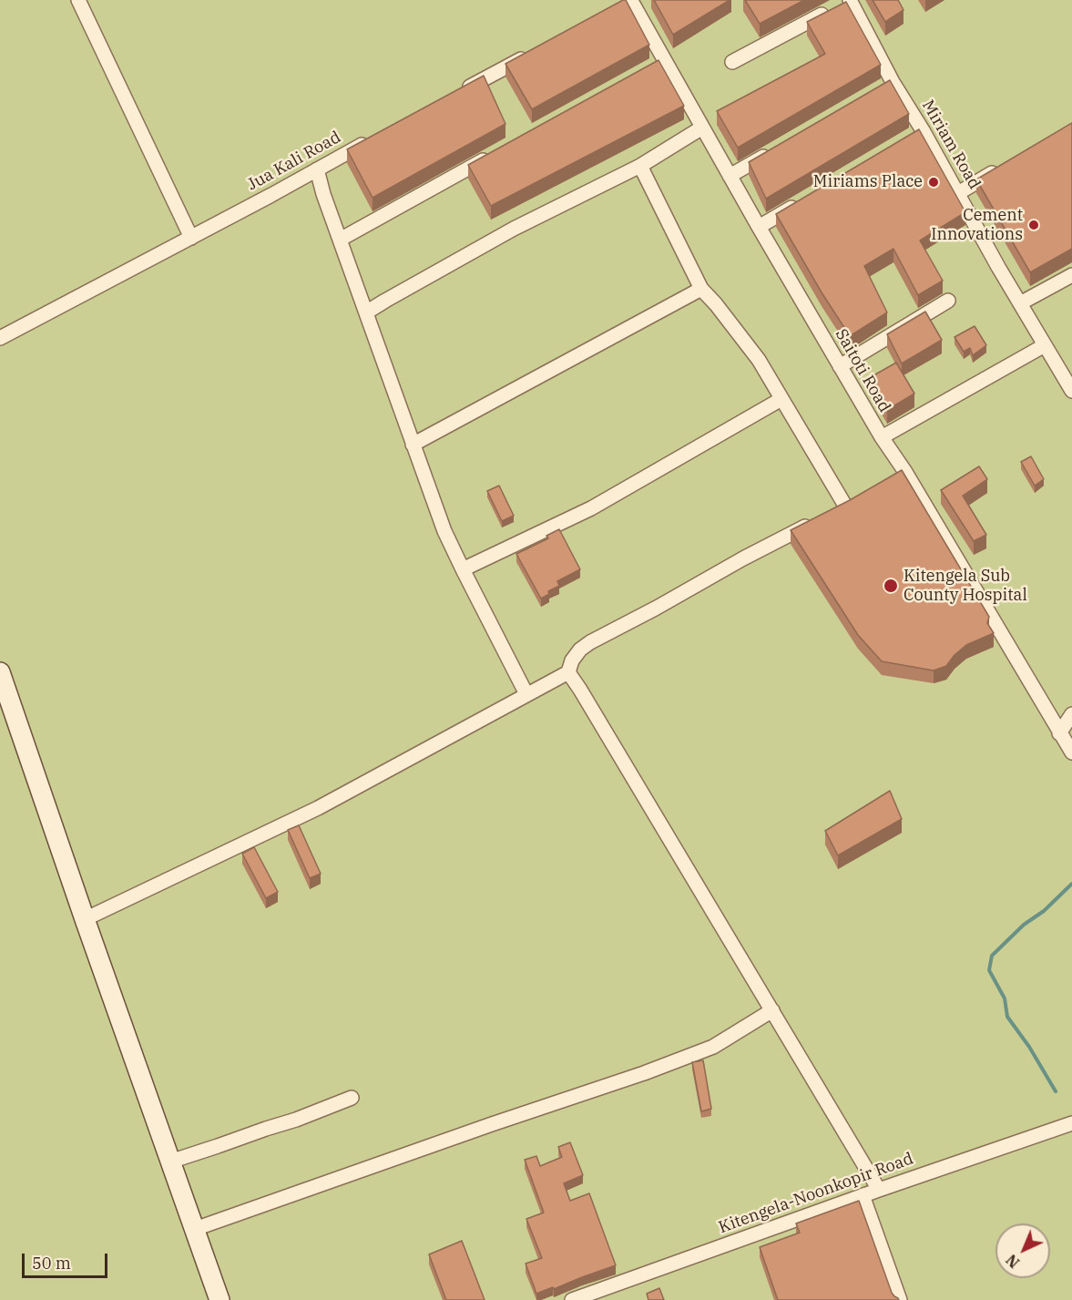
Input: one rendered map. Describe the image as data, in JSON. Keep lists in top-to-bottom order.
{
  "streets": {
    "street": [
      "Miriam Road",
      "Jua Kali Road",
      "Saitoti Road",
      "Kitengela-Noonkopir Road"
    ]
  },
  "places": ["Miriams Place", "Cement Innovations", "Kitengela Sub County Hospital"],
  "scale_bar": "50 m",
  "north": "bottom left"
}
